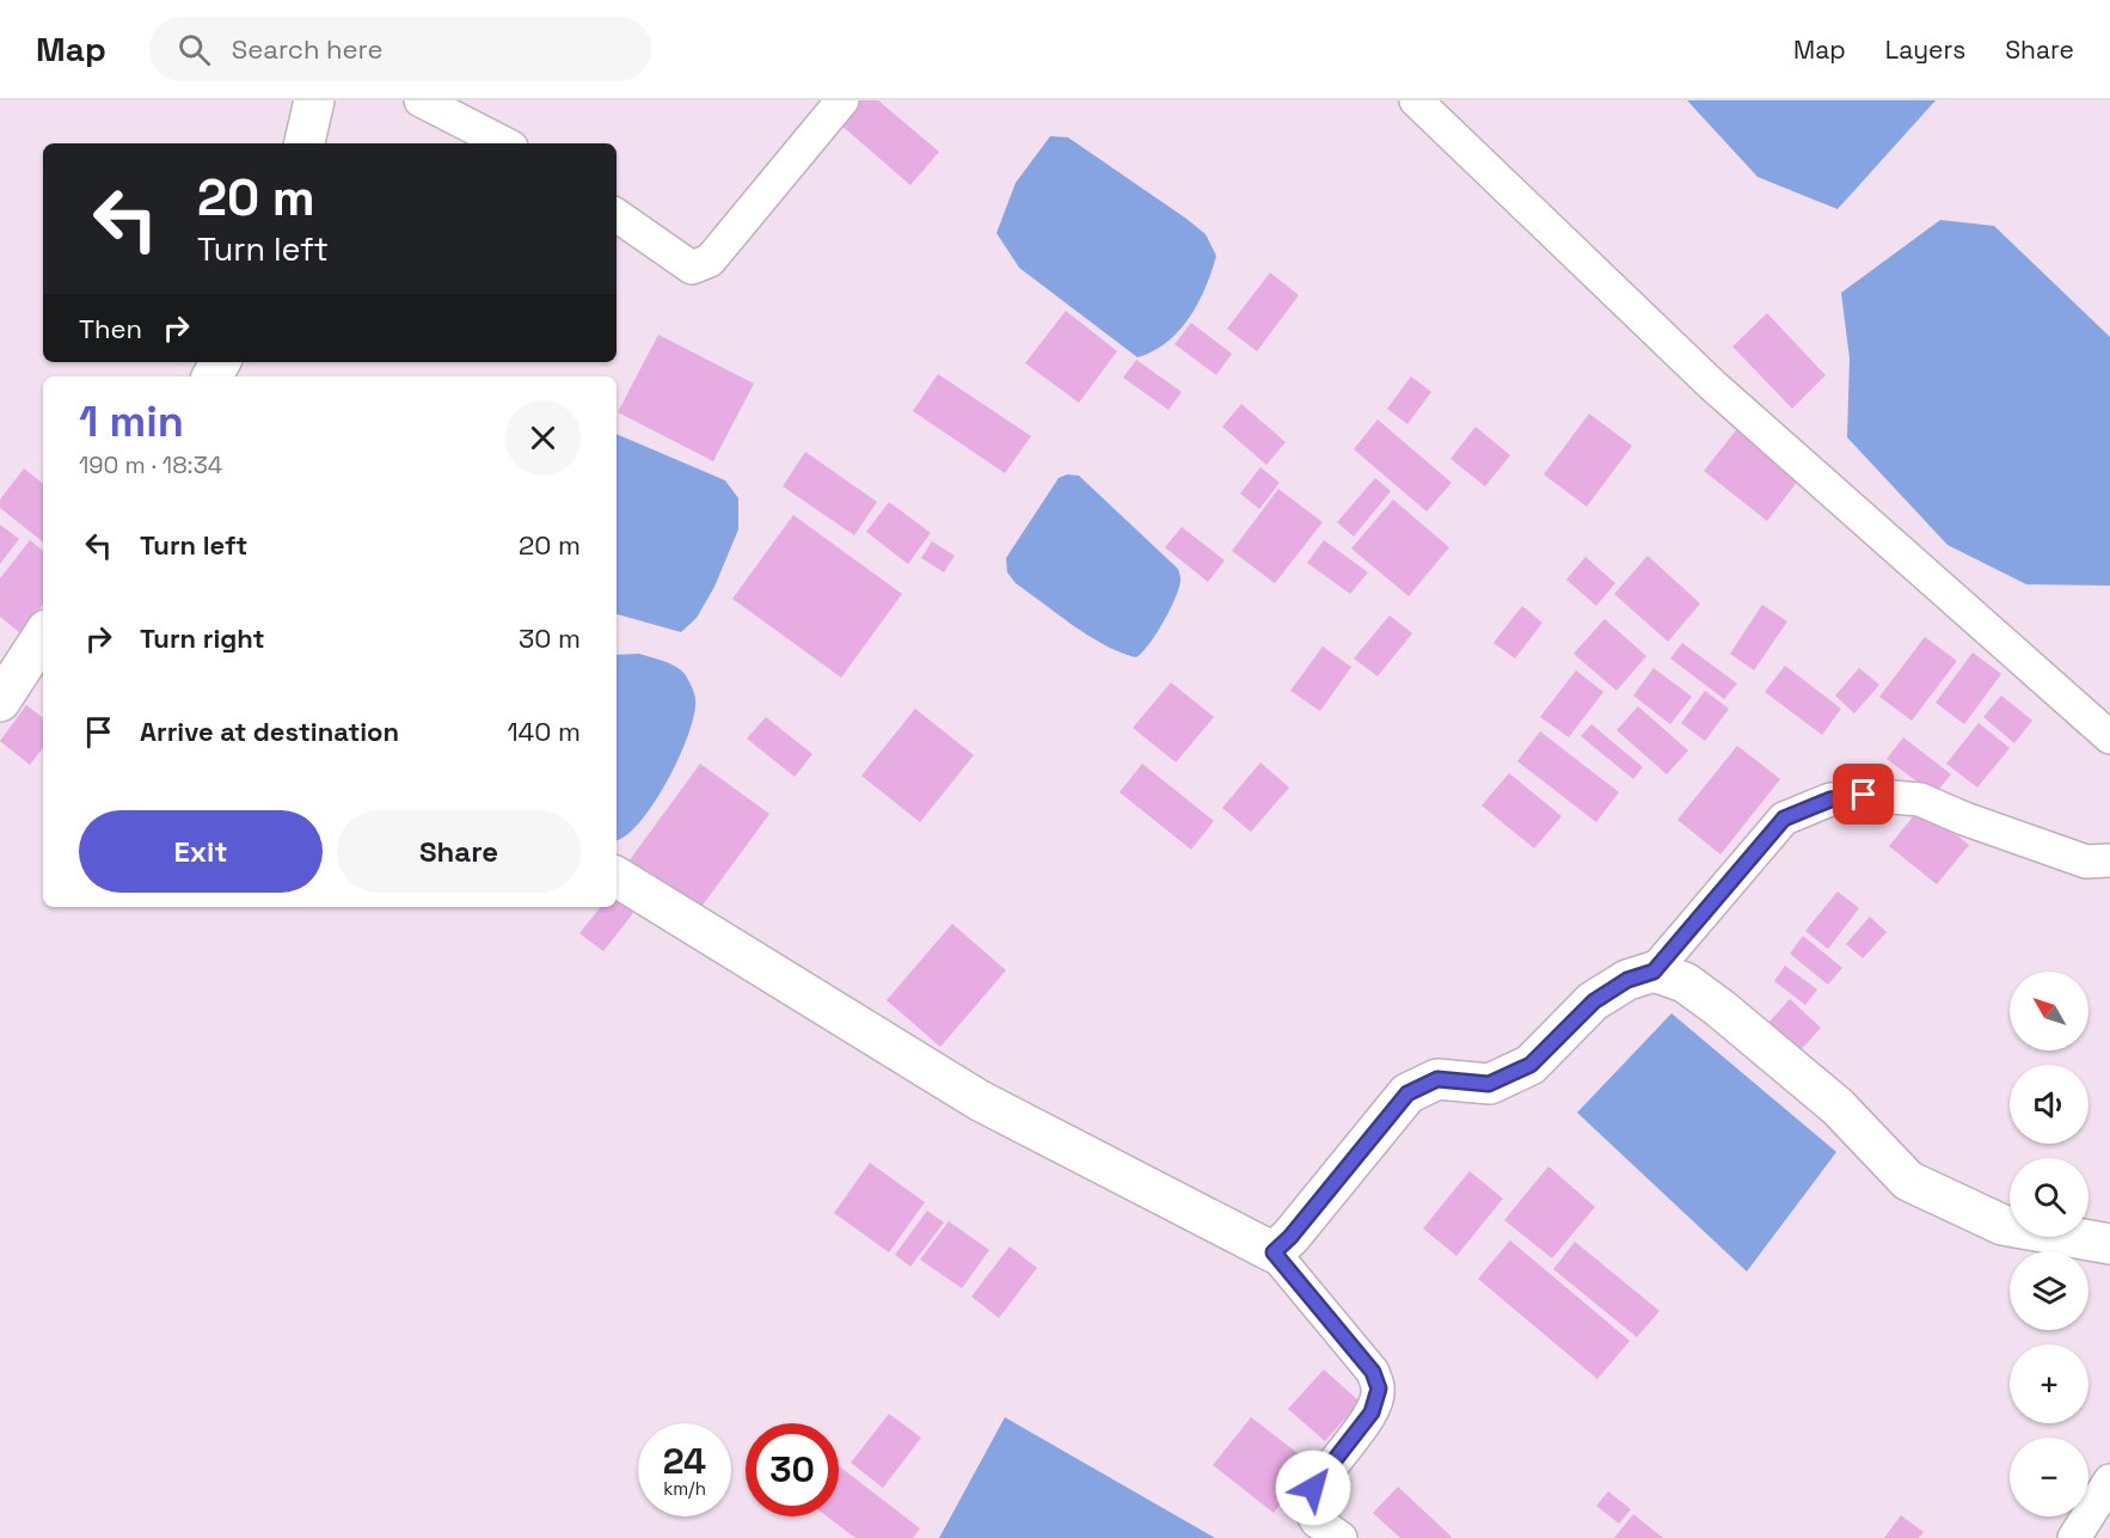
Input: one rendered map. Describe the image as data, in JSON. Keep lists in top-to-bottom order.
{
  "north": "top left",
  "page": {
    "header": "Map",
    "search": "Search here",
    "nav": ["Map", "Layers", "Share"],
    "turn": ["20 m", "Turn left"],
    "then": "Then",
    "heading": ["1 min", "190 m · 18:34"],
    "list": [
      {
        "name": "Turn left",
        "value": "20 m"
      },
      {
        "name": "Turn right",
        "value": "30 m"
      },
      {
        "name": "Arrive at destination",
        "value": "140 m"
      }
    ],
    "buttons": ["Exit", "Share"],
    "map_buttons": ["+", "−"],
    "speed": "24 km/h",
    "limit": "30"
  }
}
